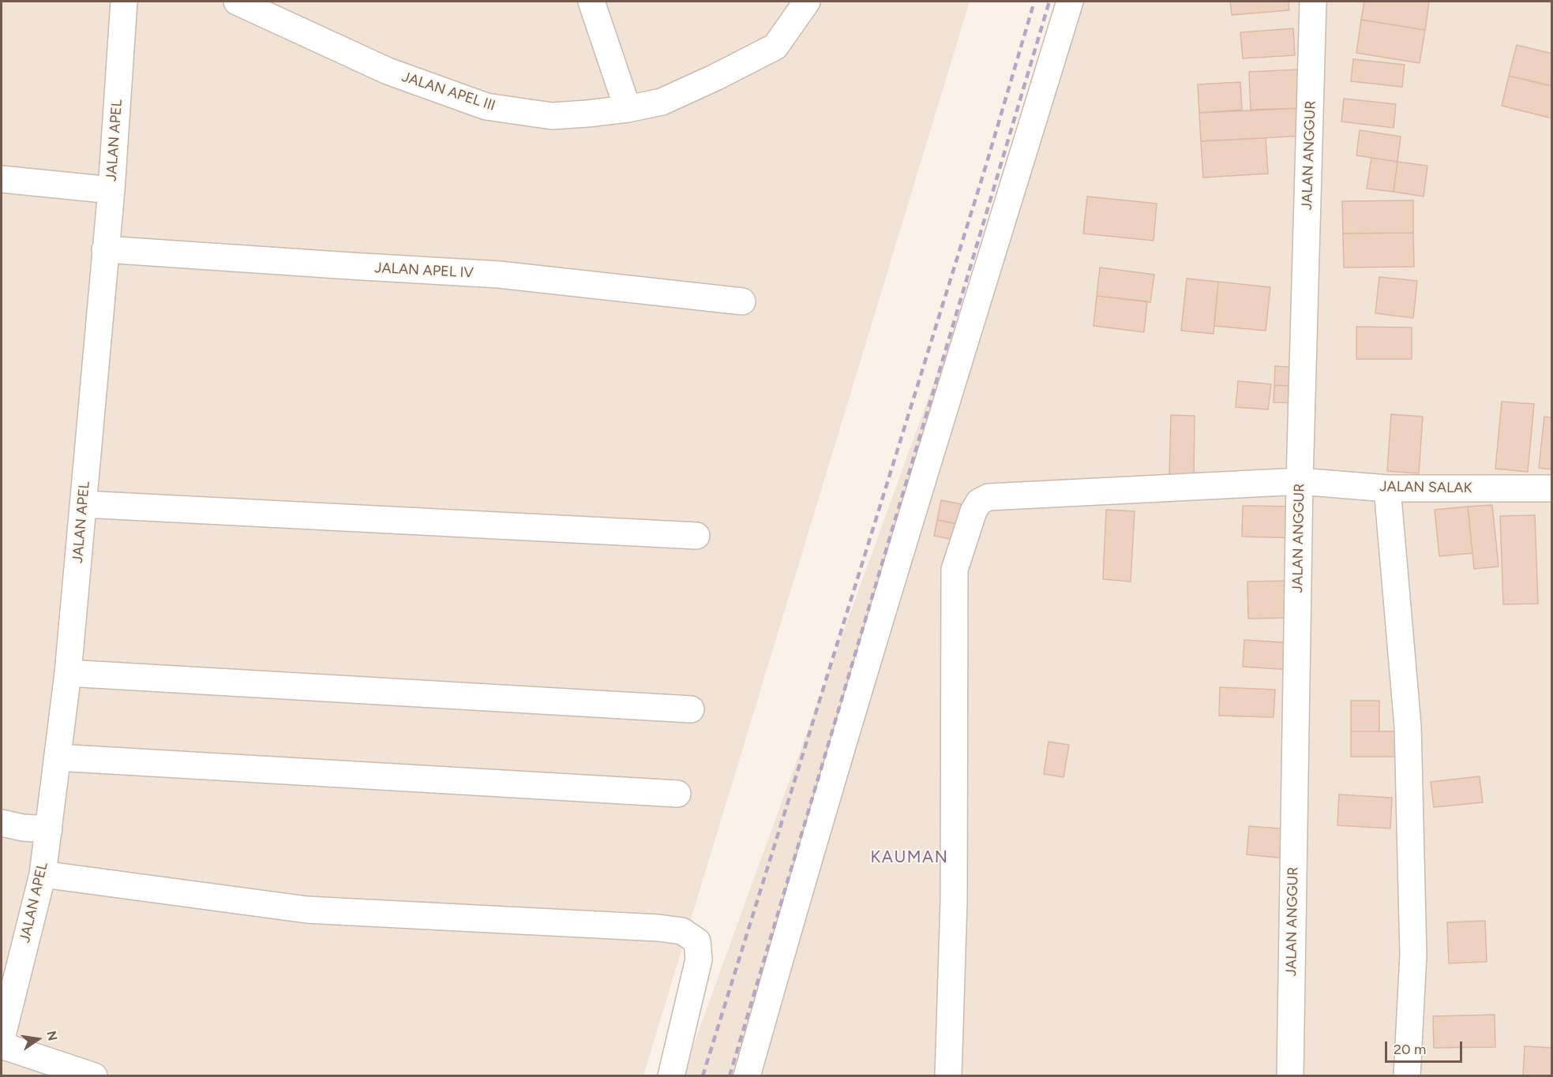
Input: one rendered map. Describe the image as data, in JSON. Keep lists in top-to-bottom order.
{
  "streets": {
    "street": [
      "JALAN APEL III",
      "JALAN APEL",
      "JALAN ANGGUR",
      "JALAN APEL IV",
      "JALAN SALAK"
    ]
  },
  "crossings": [
    ["JALAN APEL", "JALAN APEL IV"],
    ["JALAN ANGGUR", "JALAN SALAK"]
  ],
  "districts": ["KAUMAN"],
  "scale_bar": "20 m",
  "north": "right"
}
